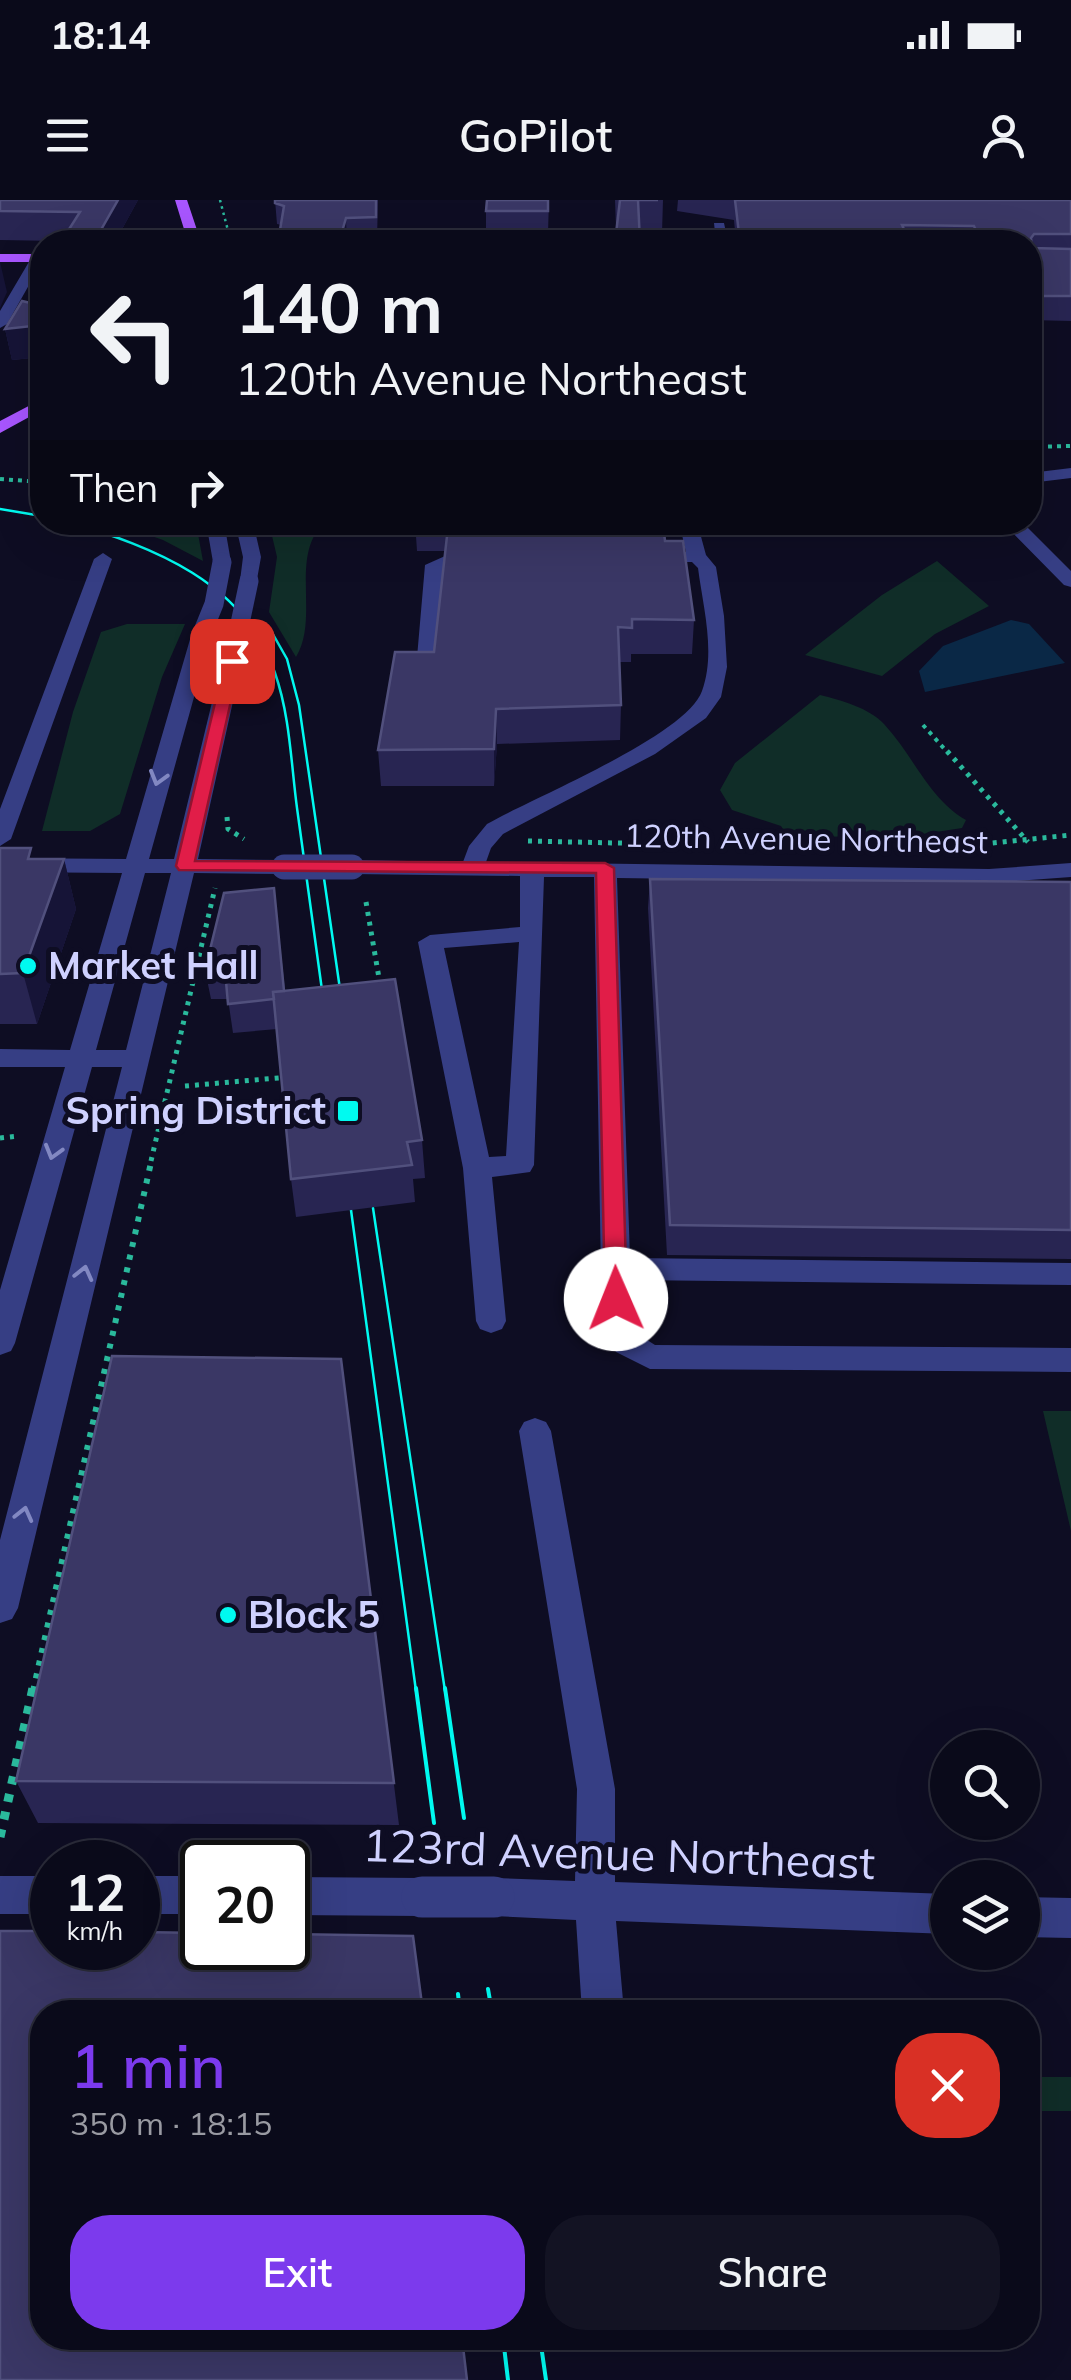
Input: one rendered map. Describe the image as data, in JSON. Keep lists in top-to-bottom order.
{
  "streets": {
    "street": ["120th Avenue Northeast", "123rd Avenue Northeast"]
  },
  "places": {
    "other": ["Market Hall", "Block 5"],
    "transit": ["Spring District"]
  },
  "page": {
    "status": "18:14",
    "header": "GoPilot",
    "turn": ["140 m", "120th Avenue Northeast"],
    "then": "Then",
    "speed": "12 km/h",
    "limit": "20",
    "heading": ["1 min", "350 m · 18:15"],
    "buttons": ["Exit", "Share"]
  }
}
